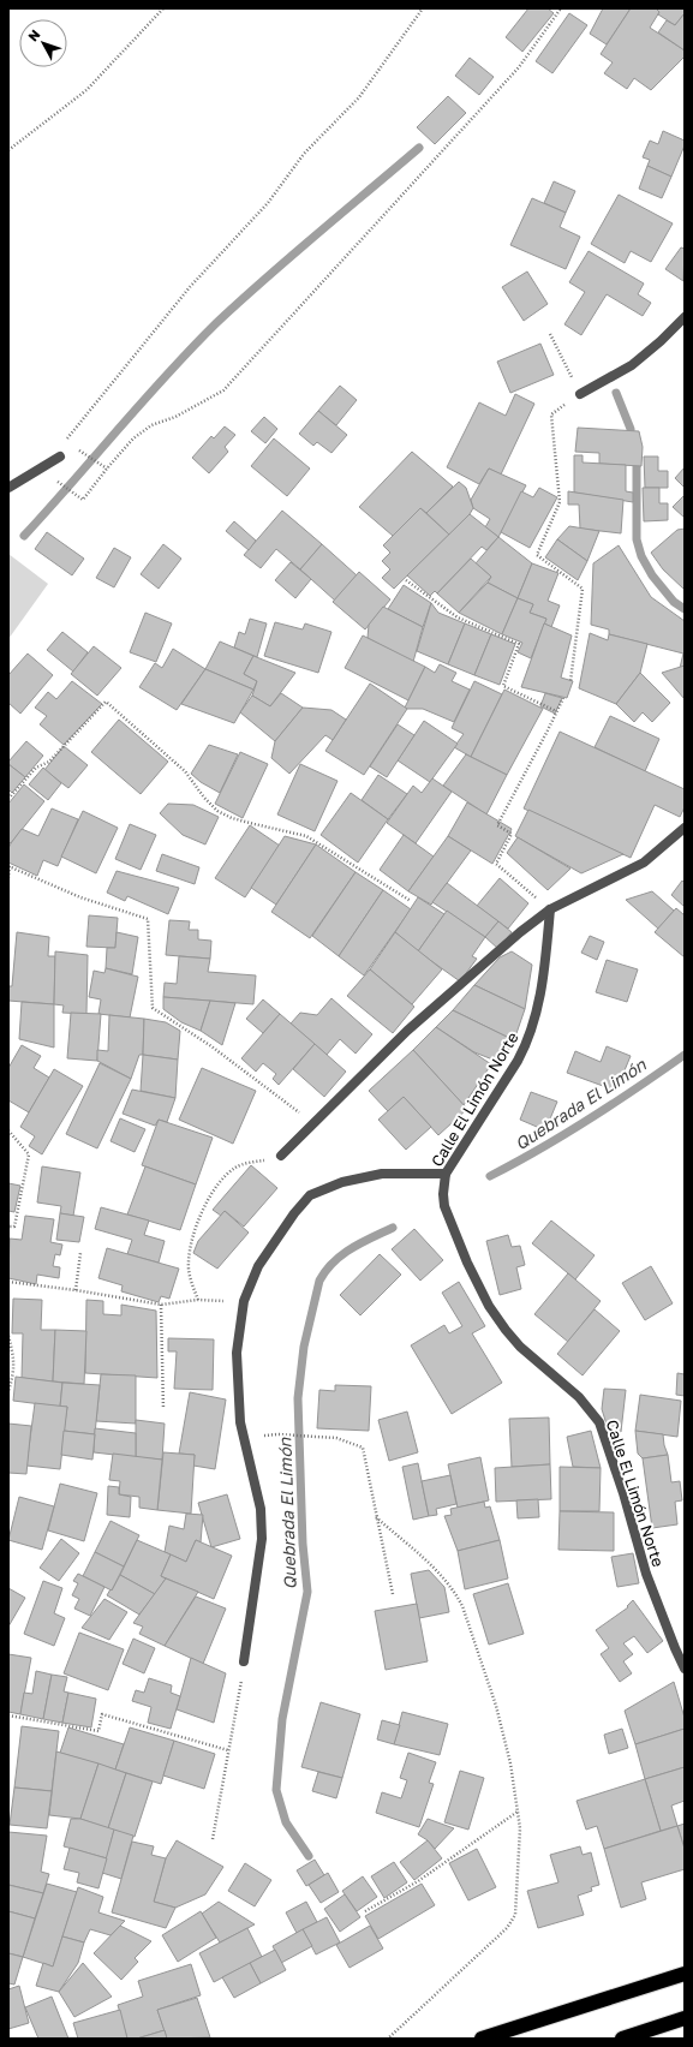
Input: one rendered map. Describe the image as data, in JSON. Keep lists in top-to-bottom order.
{
  "streets": {
    "street": ["Calle El Limón Norte"]
  },
  "water": ["Quebrada El Limón"],
  "north": "top left"
}
